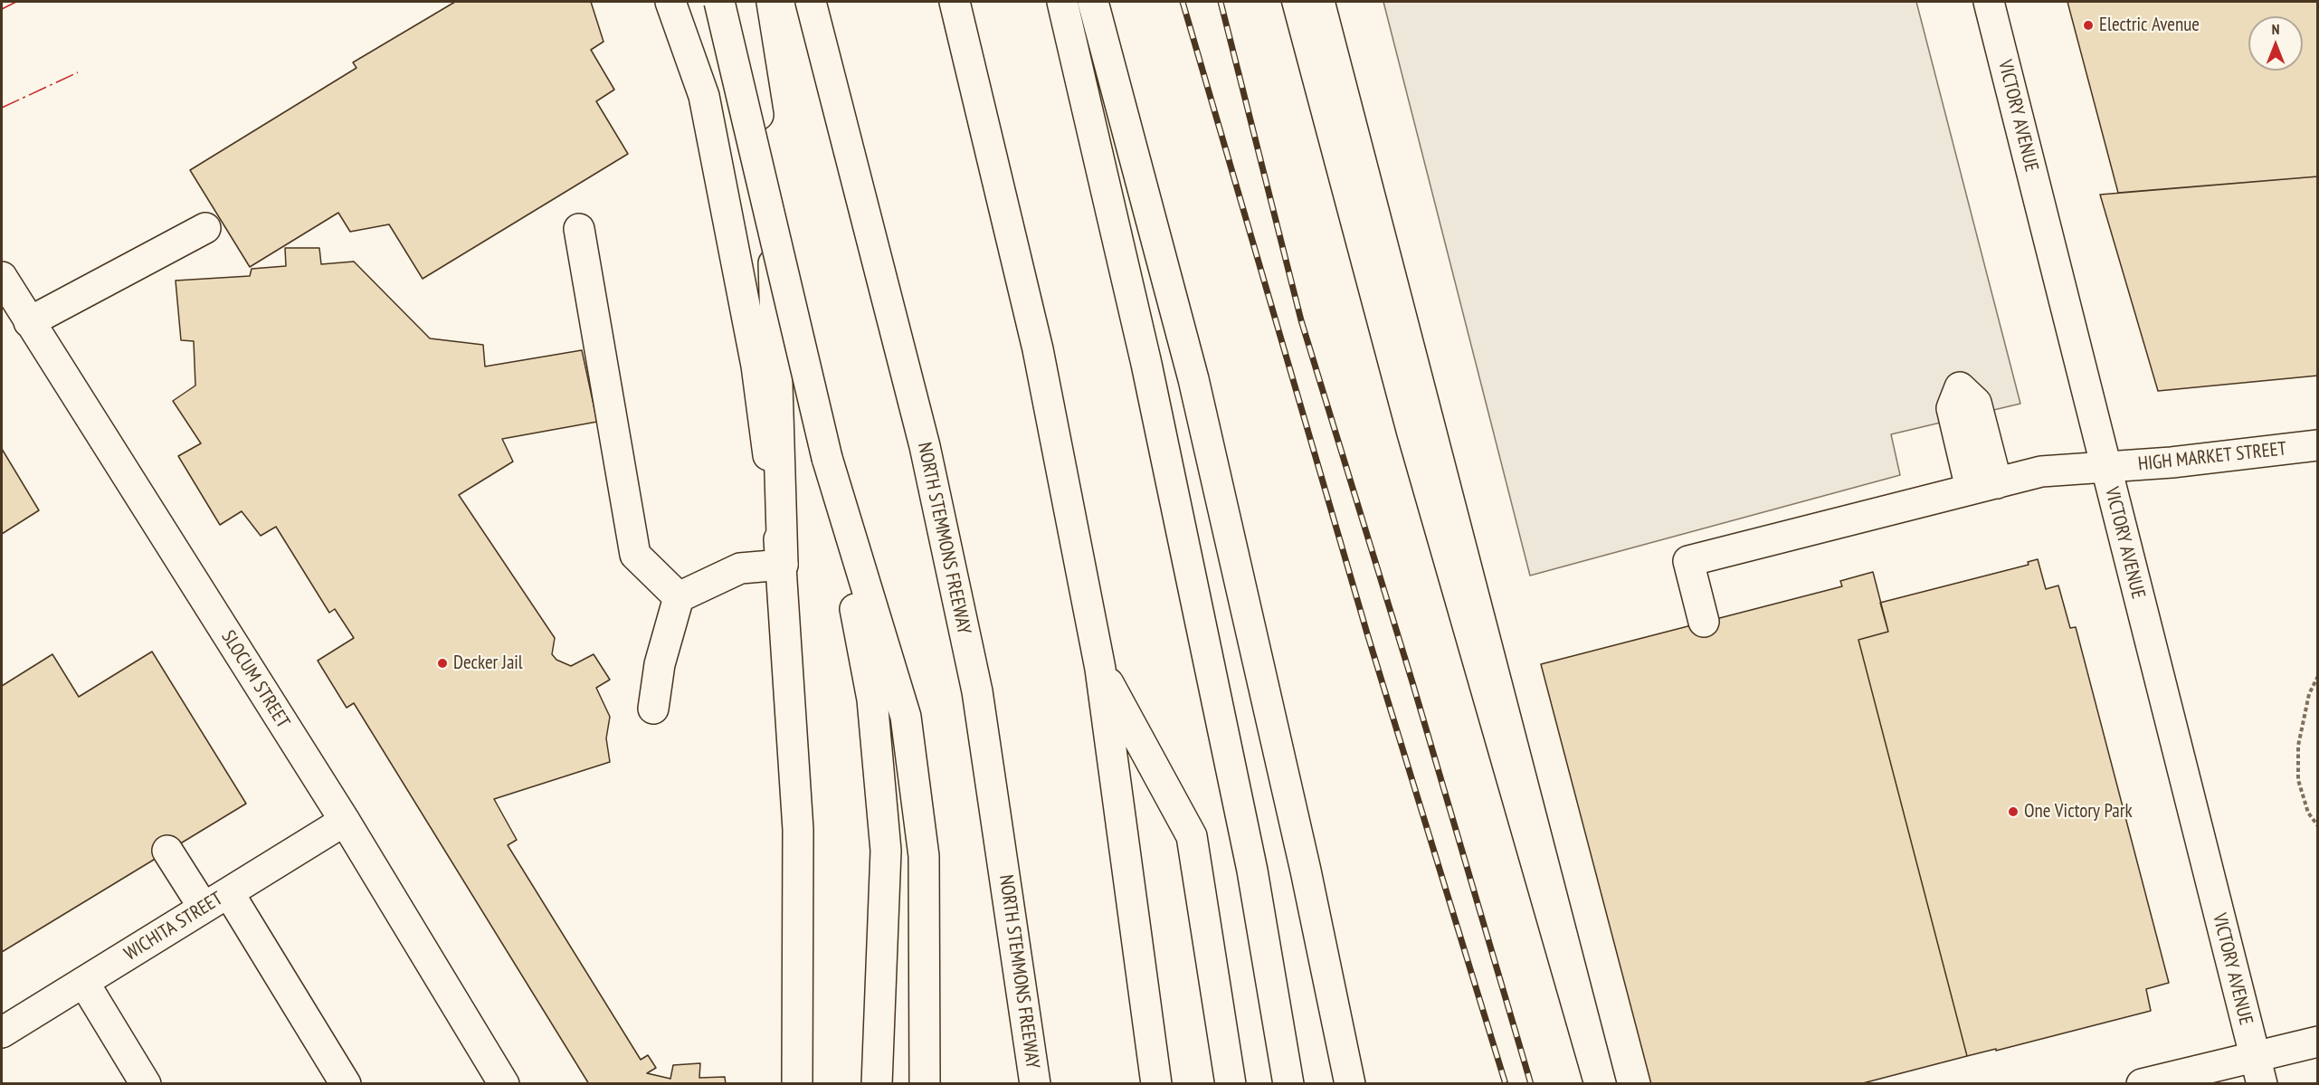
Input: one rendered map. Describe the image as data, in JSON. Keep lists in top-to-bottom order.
{
  "streets": {
    "main road": [
      "VICTORY AVENUE",
      "HIGH MARKET STREET",
      "NORTH STEMMONS FREEWAY",
      "SLOCUM STREET",
      "WICHITA STREET"
    ]
  },
  "crossings": [
    ["VICTORY AVENUE", "HIGH MARKET STREET"],
    ["SLOCUM STREET", "WICHITA STREET"]
  ],
  "places": ["Electric Avenue", "Decker Jail", "One Victory Park"],
  "north": "top"
}
